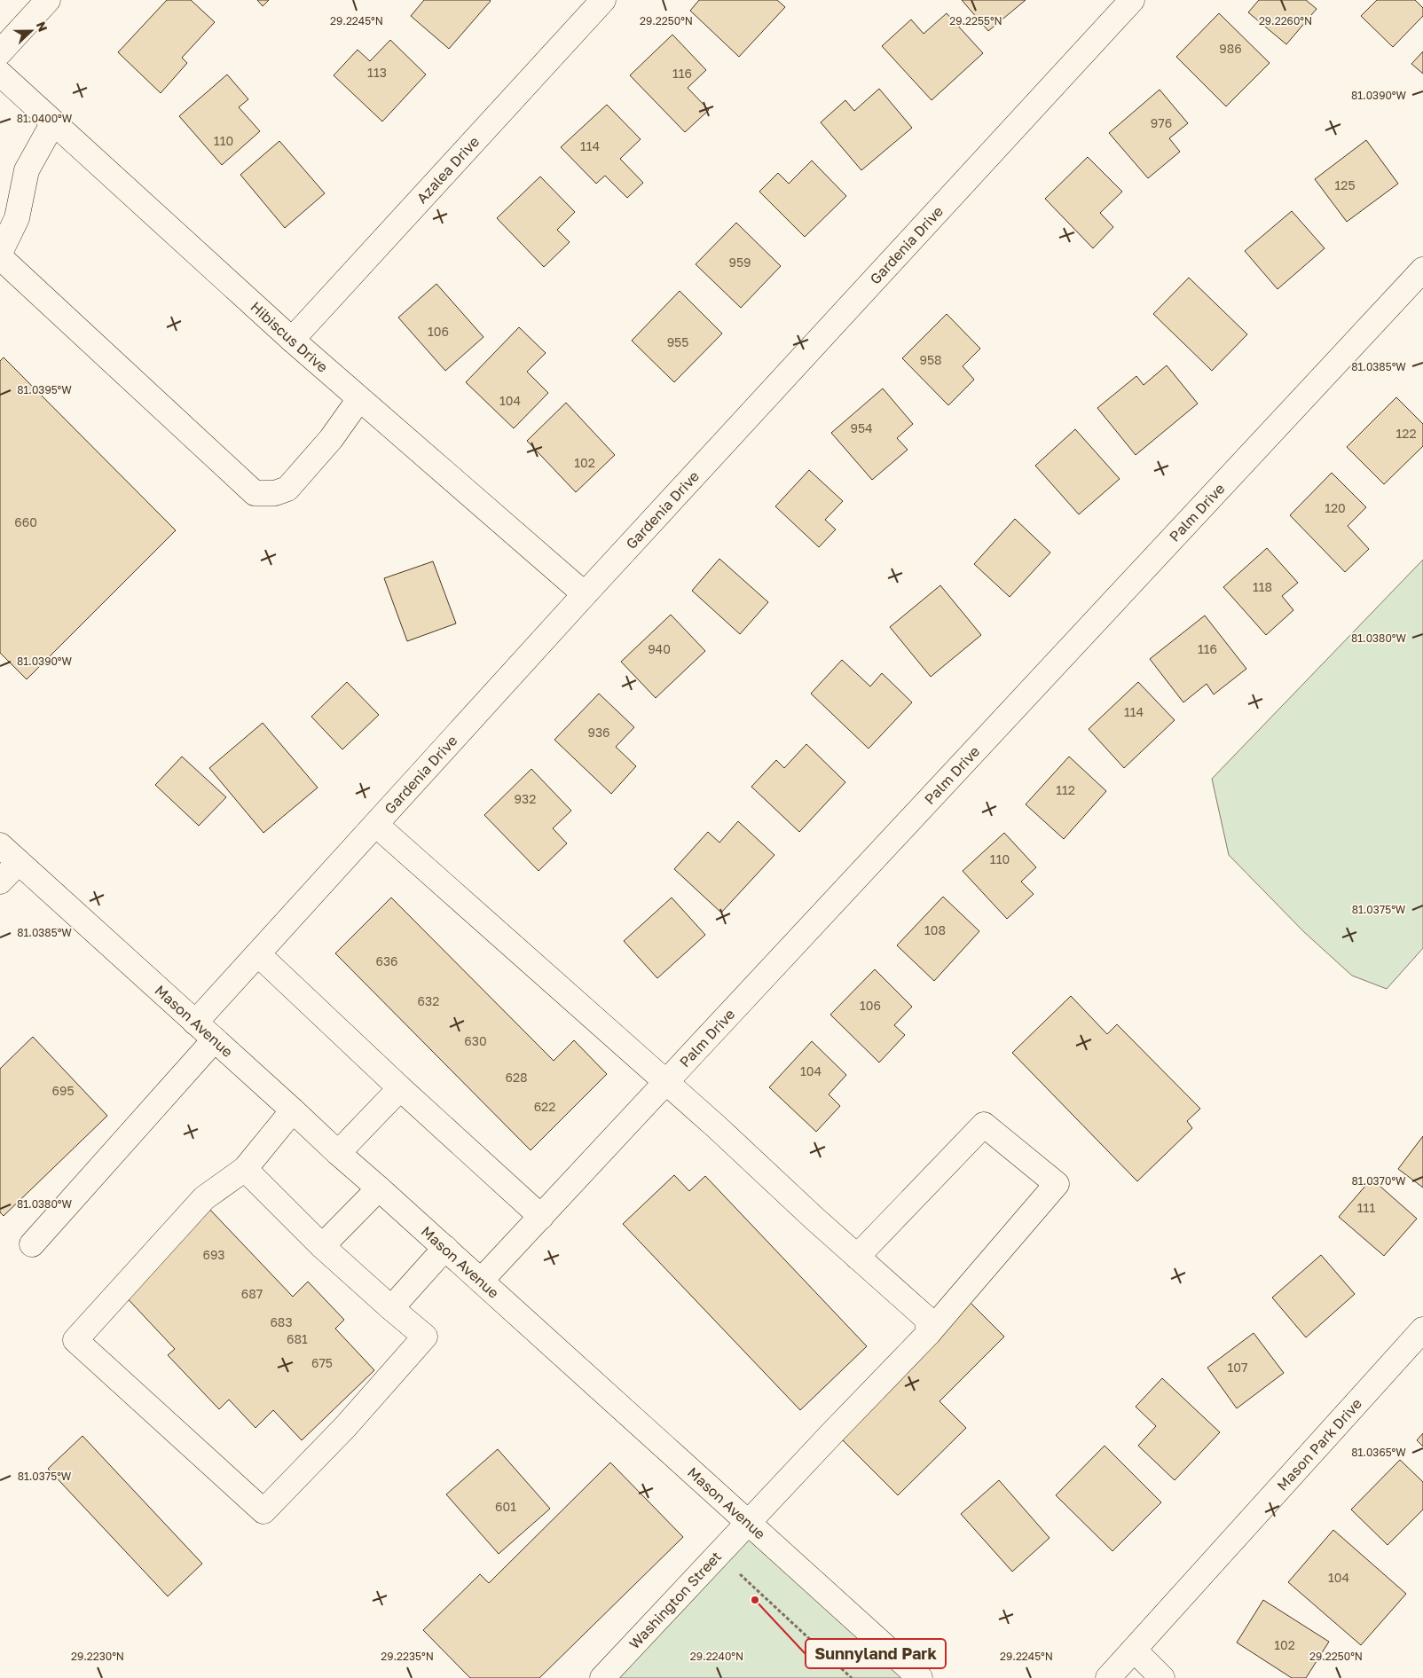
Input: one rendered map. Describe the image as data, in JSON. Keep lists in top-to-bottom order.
{
  "streets": {
    "street": [
      "Azalea Drive",
      "Gardenia Drive",
      "Hibiscus Drive",
      "Palm Drive",
      "Mason Avenue",
      "Mason Park Drive",
      "Washington Street"
    ]
  },
  "crossings": [
    ["Azalea Drive", "Hibiscus Drive"],
    ["Gardenia Drive", "Hibiscus Drive"],
    ["Gardenia Drive", "Mason Avenue"],
    ["Palm Drive", "Mason Avenue"],
    ["Mason Avenue", "Washington Street"]
  ],
  "places": ["Sunnyland Park"],
  "house_numbers": [
    "986",
    "113",
    "116",
    "976",
    "110",
    "114",
    "125",
    "959",
    "106",
    "955",
    "958",
    "104",
    "954",
    "122",
    "102",
    "120",
    "660",
    "118",
    "940",
    "116",
    "114",
    "936",
    "112",
    "932",
    "110",
    "108",
    "636",
    "632",
    "106",
    "630",
    "104",
    "628",
    "695",
    "622",
    "111",
    "693",
    "687",
    "683",
    "681",
    "675",
    "107",
    "601",
    "104",
    "102"
  ],
  "north": "right",
  "coordinates": [
    "29.2260°N",
    "29.2245°N",
    "29.2250°N",
    "29.2255°N",
    "81.0390°W",
    "81.0400°W",
    "81.0385°W",
    "81.0395°W",
    "81.0380°W",
    "81.0375°W",
    "81.0370°W",
    "81.0365°W",
    "29.2230°N",
    "29.2235°N",
    "29.2240°N"
  ]
}
